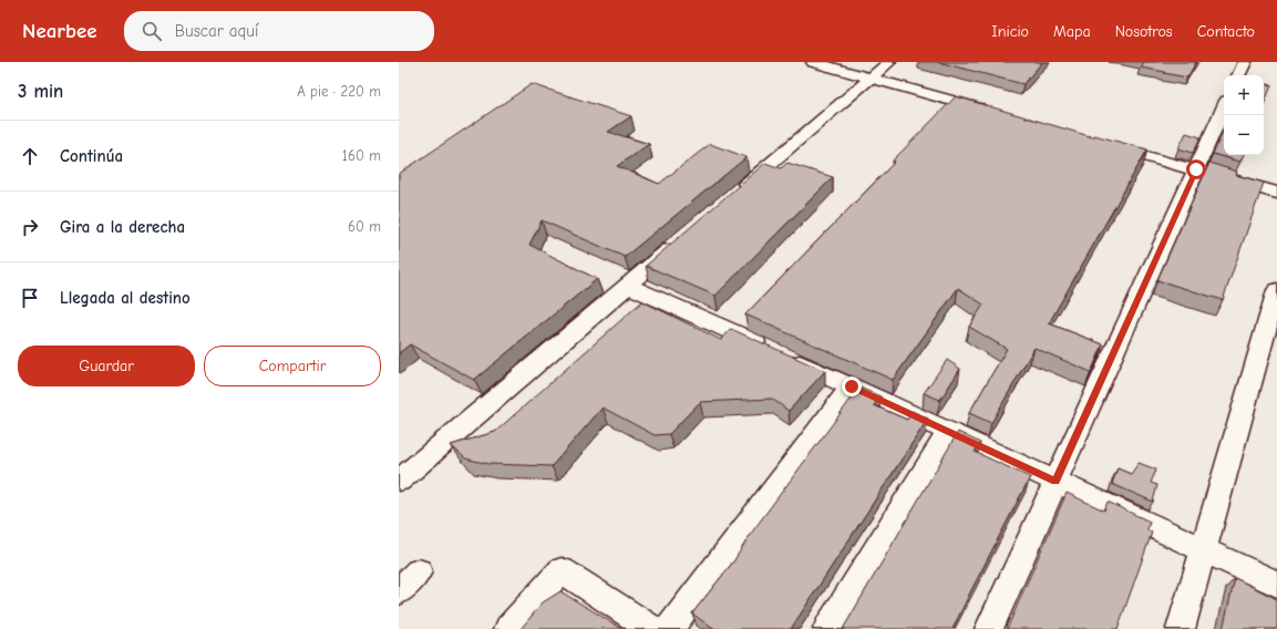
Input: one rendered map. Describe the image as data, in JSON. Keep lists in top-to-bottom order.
{
  "page": {
    "header": "Nearbee",
    "search": "Buscar aquí",
    "nav": [
      "Inicio",
      "Mapa",
      "Nosotros",
      "Contacto"
    ],
    "heading": ["3 min", "A pie · 220 m"],
    "map_buttons": ["+", "−"],
    "list": [
      ["Continúa", "160 m"],
      ["Gira a la derecha", "60 m"],
      "Llegada al destino"
    ],
    "buttons": ["Guardar", "Compartir"]
  }
}
